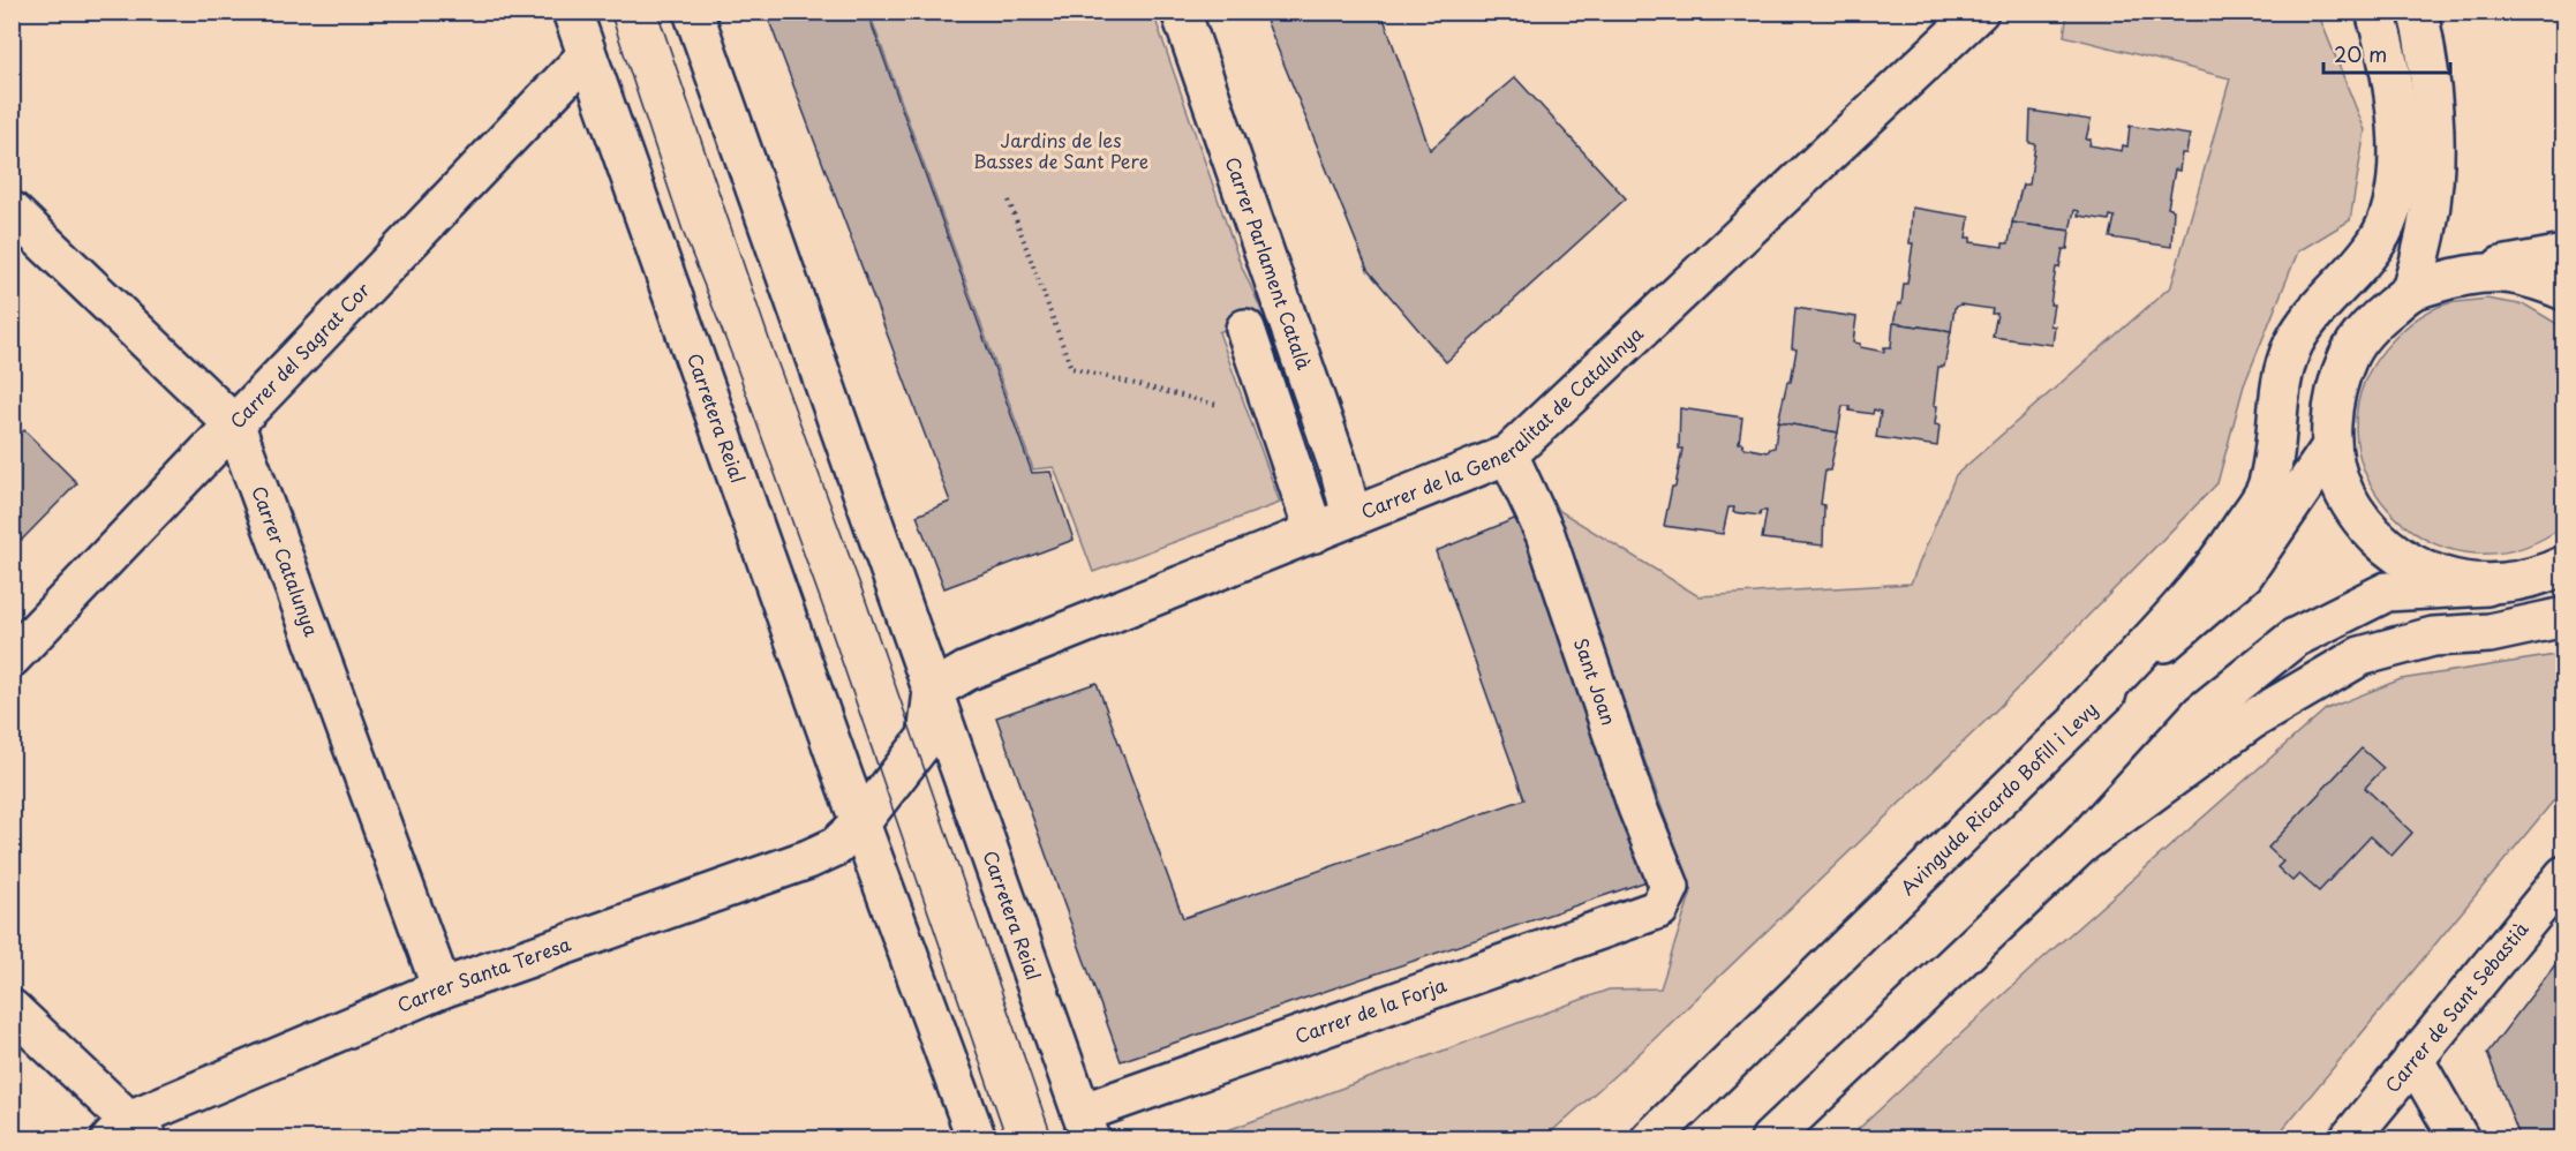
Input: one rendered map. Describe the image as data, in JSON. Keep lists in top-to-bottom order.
{
  "streets": {
    "main road": [
      "Carrer Parlament Català",
      "Carrer del Sagrat Cor",
      "Carretera Reial",
      "Carrer de la Generalitat de Catalunya",
      "Carrer Catalunya",
      "Sant Joan",
      "Avinguda Ricardo Bofill i Levy",
      "Carrer Santa Teresa",
      "Carrer de Sant Sebastià",
      "Carrer de la Forja"
    ]
  },
  "crossings": [
    ["Carrer Parlament Català", "Carrer de la Generalitat de Catalunya"],
    ["Carrer del Sagrat Cor", "Carretera Reial"],
    ["Carrer del Sagrat Cor", "Carrer Catalunya"],
    ["Carretera Reial", "Carrer de la Generalitat de Catalunya"],
    ["Carretera Reial", "Carrer Santa Teresa"],
    ["Carretera Reial", "Carrer de la Forja"],
    ["Carrer de la Generalitat de Catalunya", "Sant Joan"],
    ["Carrer Catalunya", "Carrer Santa Teresa"],
    ["Sant Joan", "Carrer de la Forja"]
  ],
  "parks": ["Jardins de les Basses de Sant Pere"],
  "scale_bar": "20 m"
}
